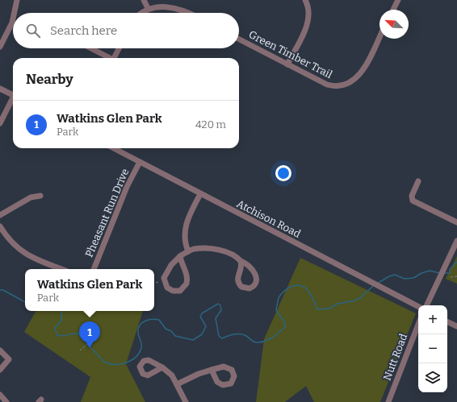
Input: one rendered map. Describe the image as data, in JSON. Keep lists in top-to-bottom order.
{
  "streets": {
    "street": [
      "Green Timber Trail",
      "Pheasant Run Drive",
      "Atchison Road",
      "Nutt Road"
    ]
  },
  "crossings": [
    ["Pheasant Run Drive", "Atchison Road"]
  ],
  "north": "top left",
  "page": {
    "search": "Search here",
    "heading": "Nearby",
    "list": [
      {
        "mark": "1",
        "name": "Watkins Glen Park",
        "note": "Park",
        "value": "420 m"
      }
    ],
    "popup": ["Watkins Glen Park", "Park"],
    "map_buttons": ["+", "−"],
    "pins": "1"
  }
}
